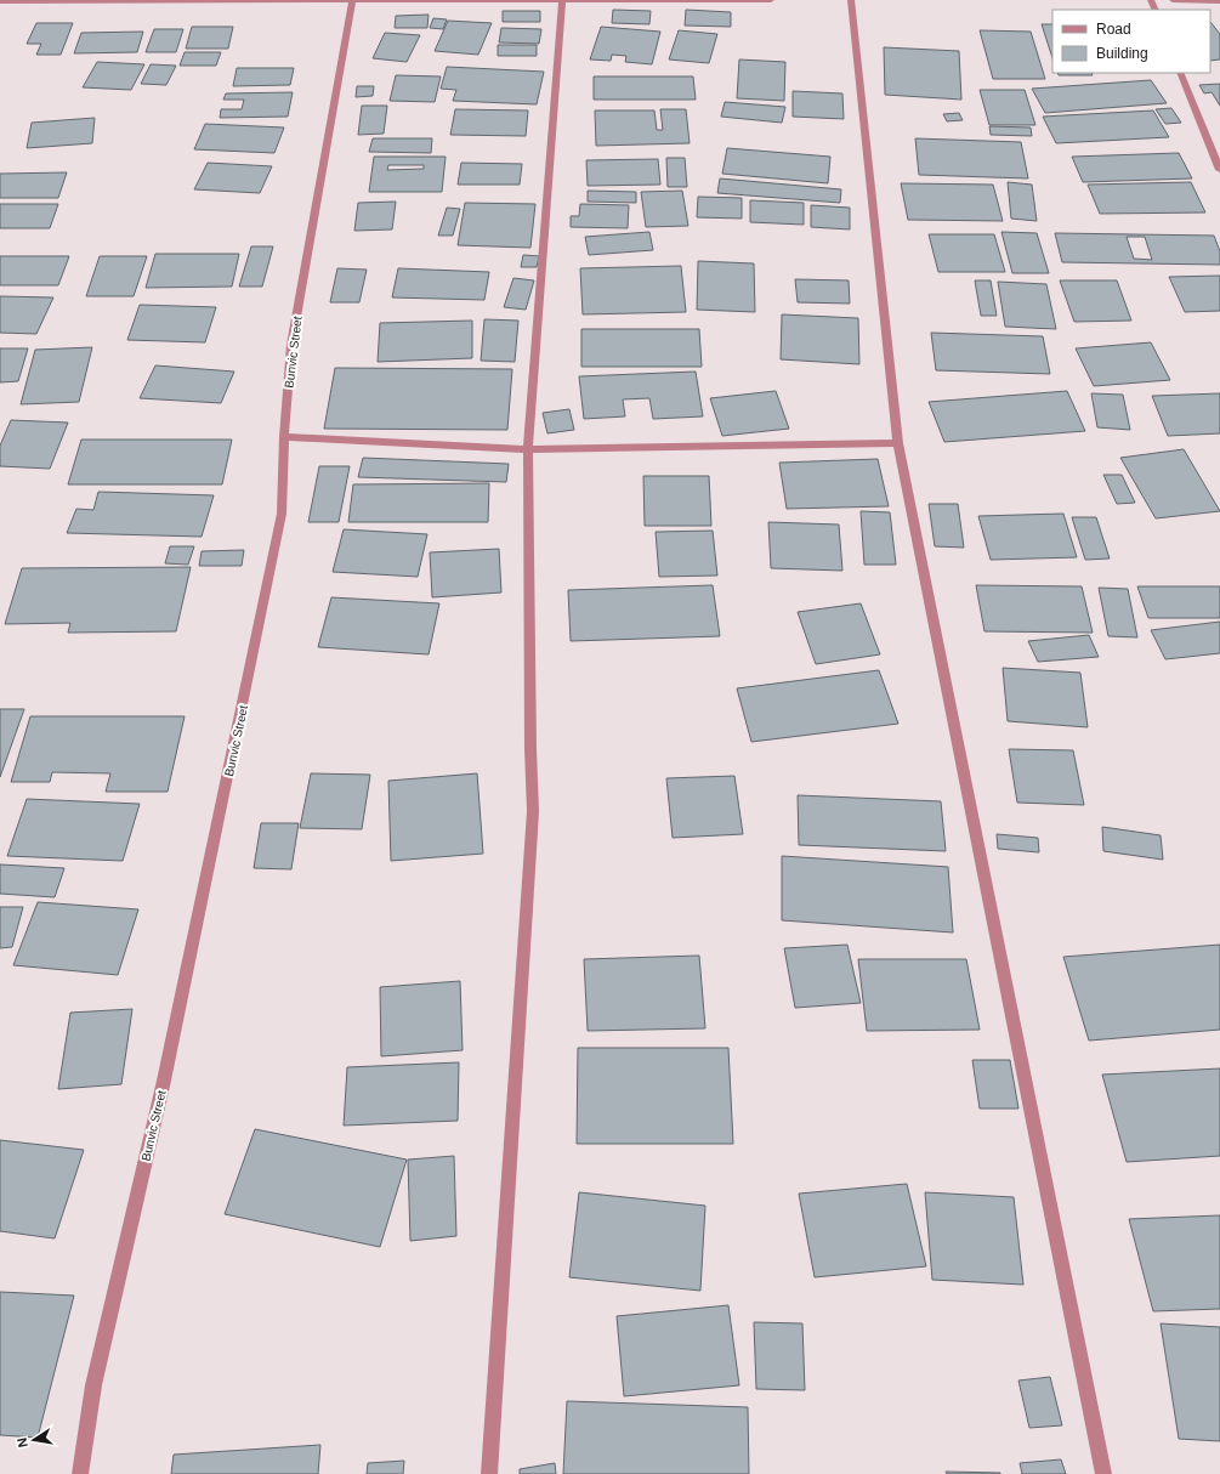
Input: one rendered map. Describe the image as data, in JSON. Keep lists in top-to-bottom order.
{
  "streets": {
    "street": ["Bunvic Street"]
  },
  "legend": ["Road", "Building"],
  "north": "left"
}
